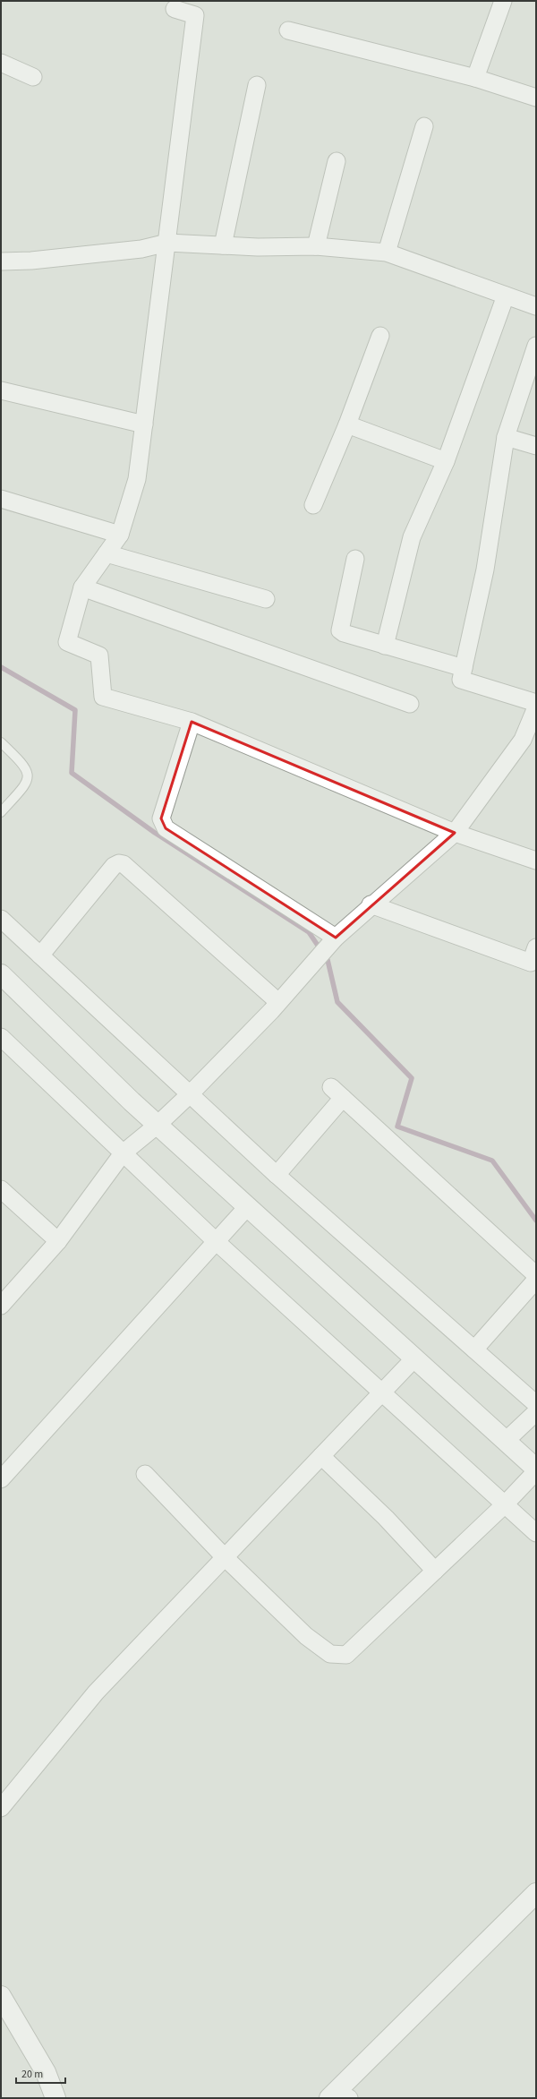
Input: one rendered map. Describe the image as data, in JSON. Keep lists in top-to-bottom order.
{
  "scale_bar": "20 m"
}
